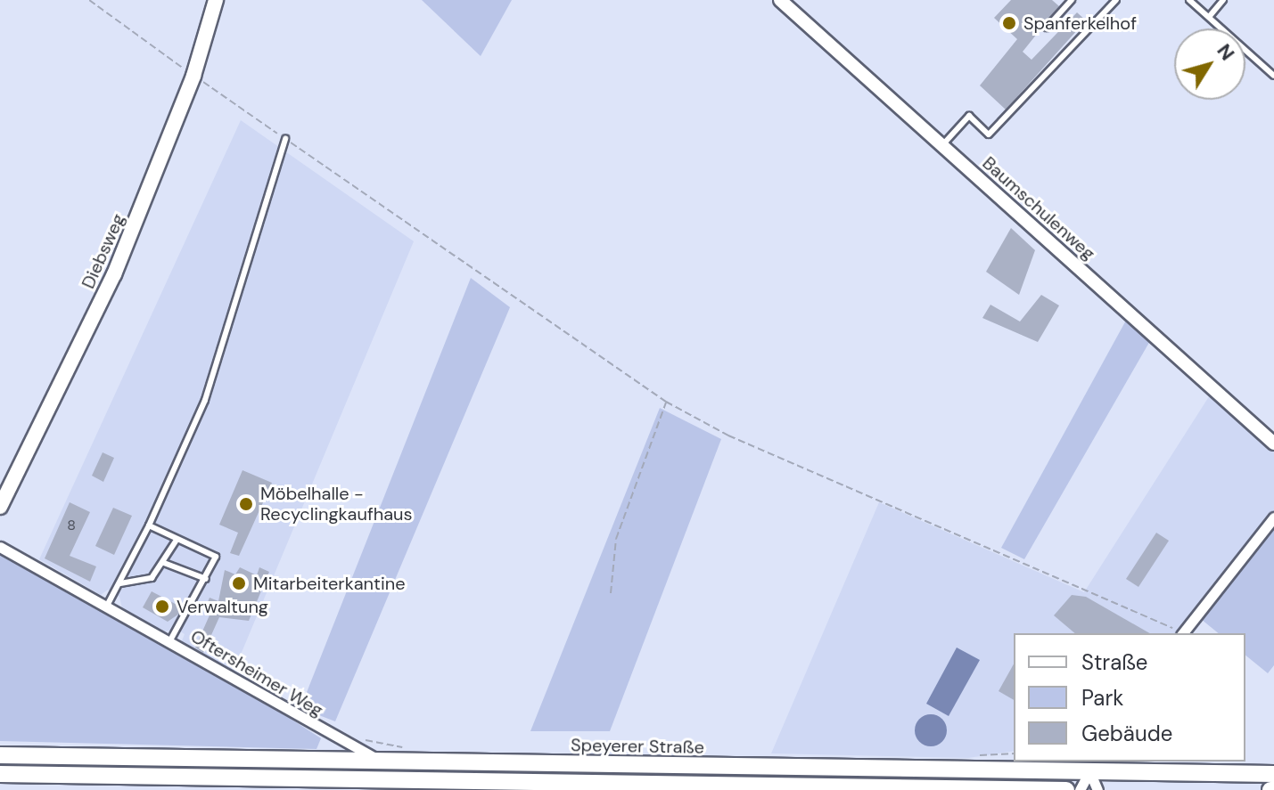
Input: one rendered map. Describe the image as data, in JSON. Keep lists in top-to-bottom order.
{
  "streets": {
    "main road": ["Diebsweg", "Speyerer Straße"],
    "street": ["Baumschulenweg", "Oftersheimer Weg"]
  },
  "crossings": [
    ["Oftersheimer Weg", "Speyerer Straße"]
  ],
  "places": [
    "Spanferkelhof",
    "Möbelhalle - Recyclingkaufhaus",
    "Mitarbeiterkantine",
    "Verwaltung"
  ],
  "house_numbers": ["8"],
  "legend": ["Straße", "Park", "Gebäude"],
  "north": "top right"
}
